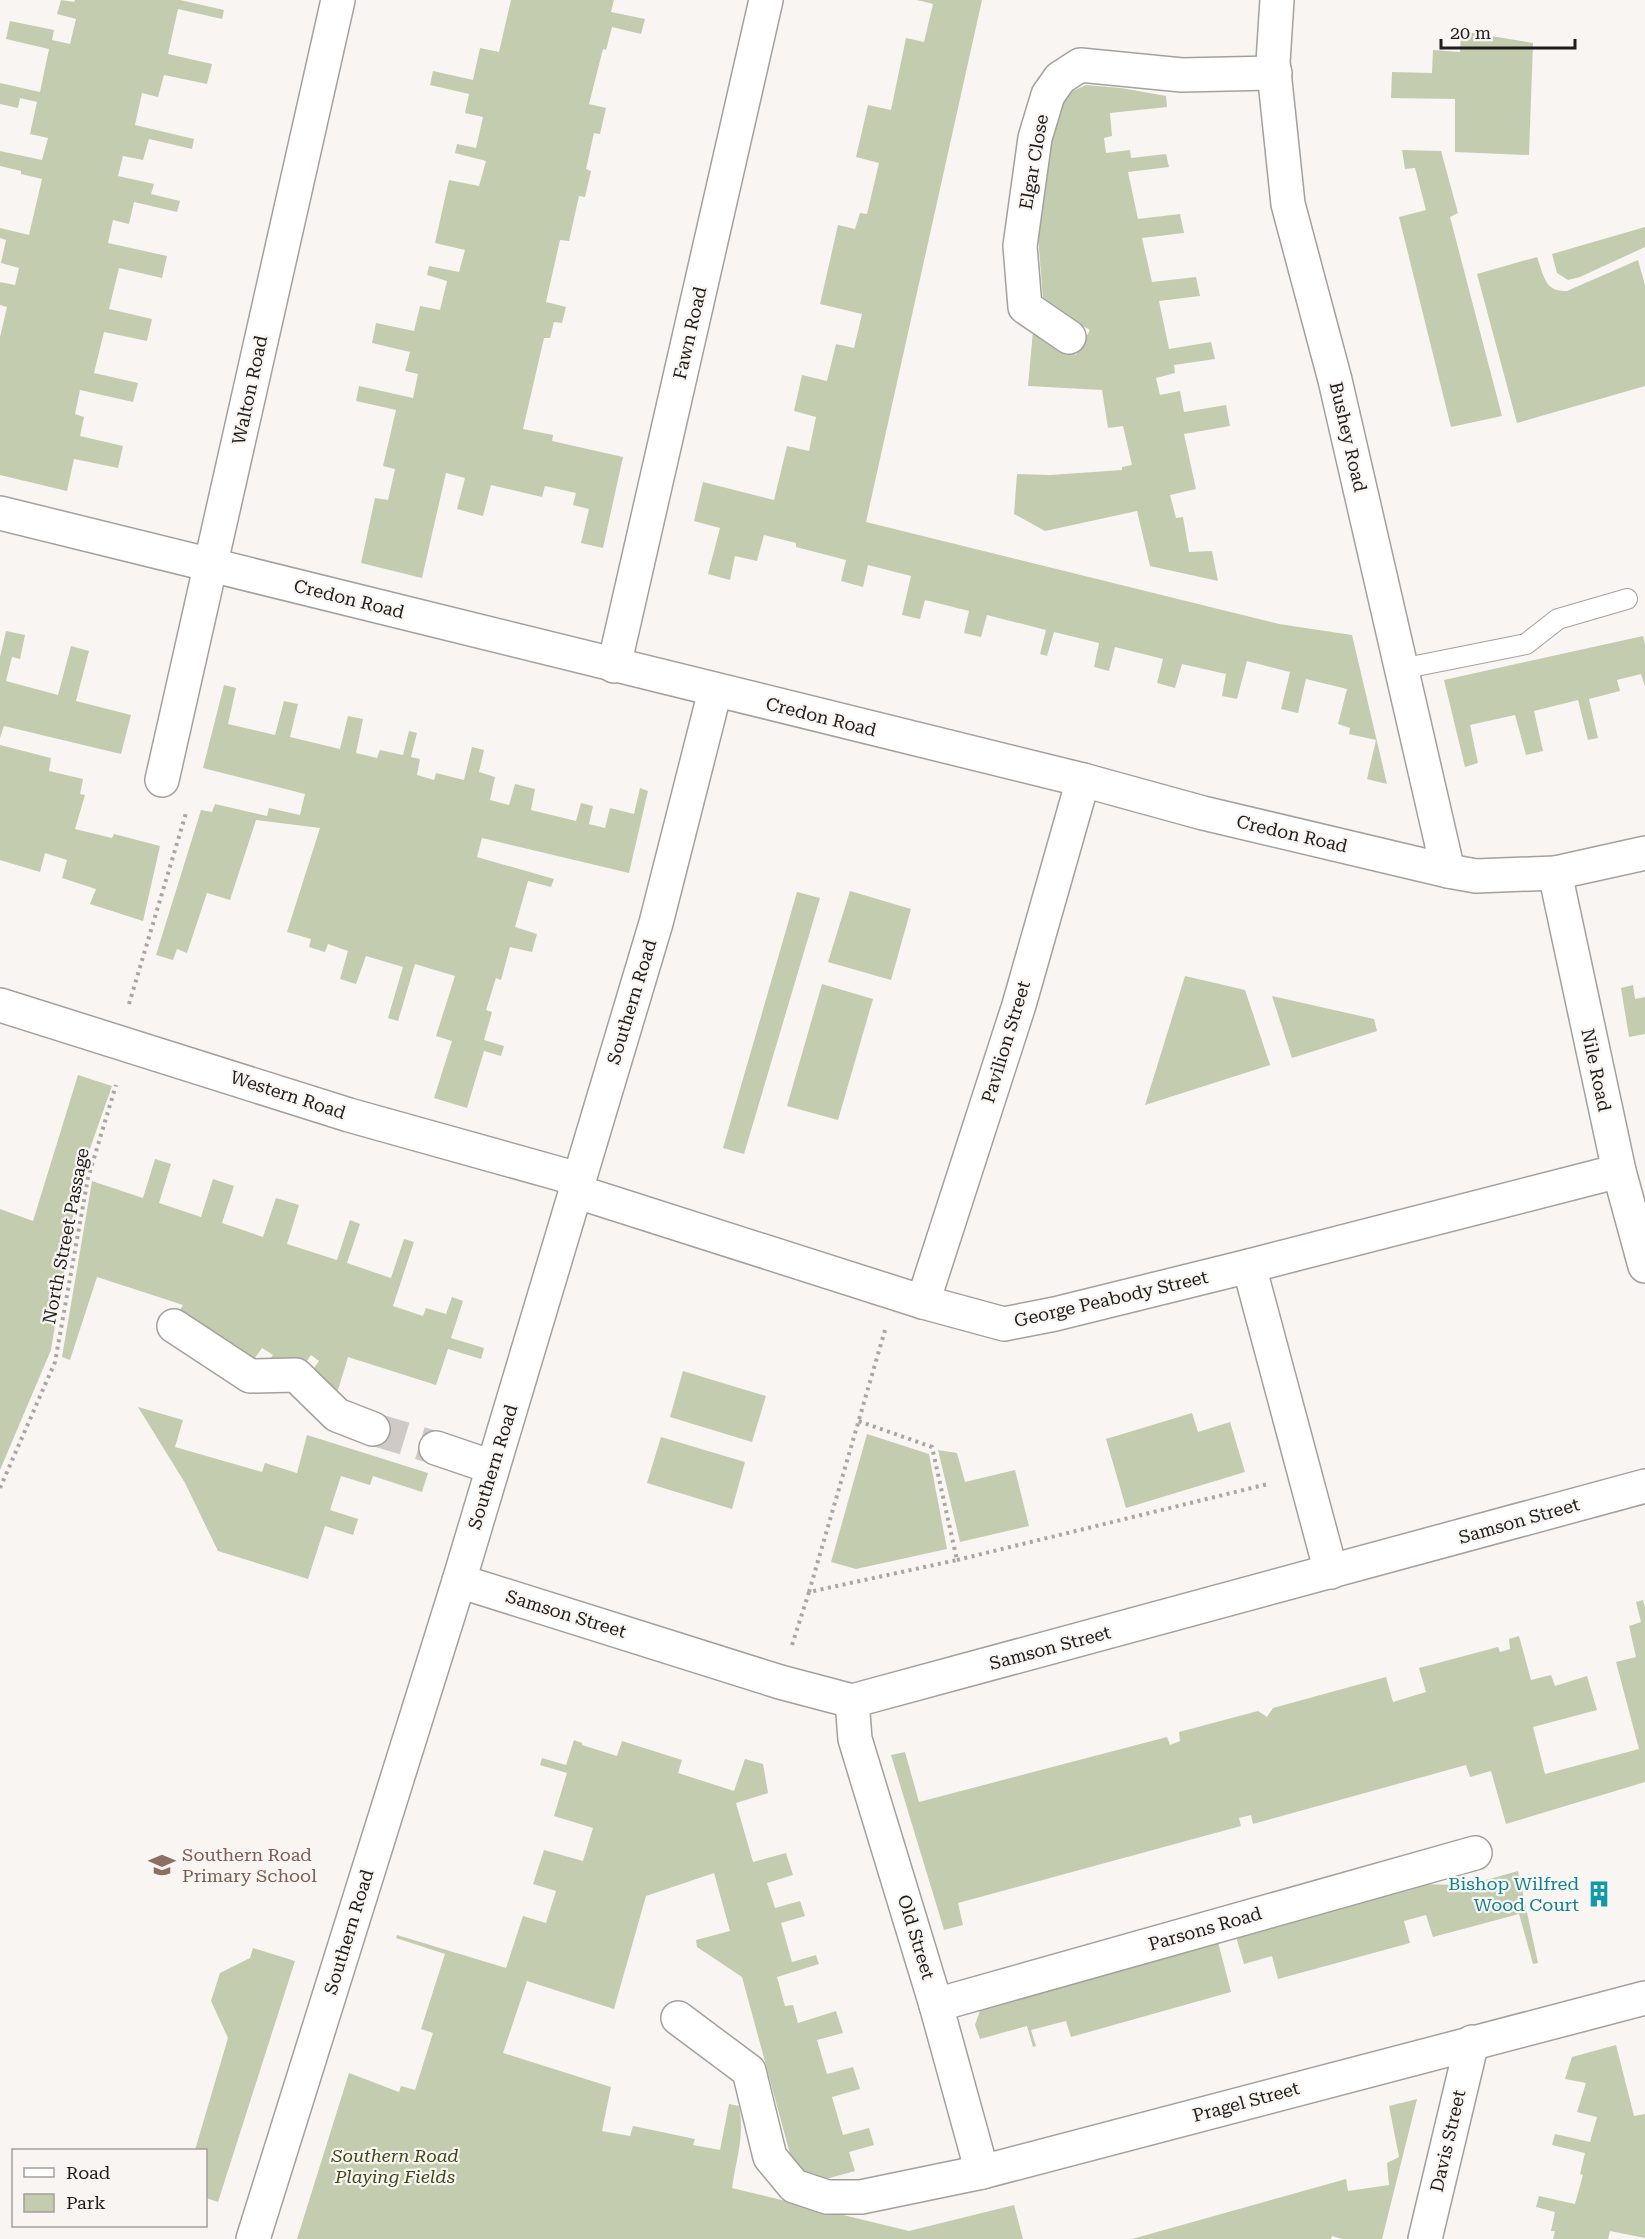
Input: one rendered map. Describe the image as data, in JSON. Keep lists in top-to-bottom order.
{
  "streets": {
    "street": [
      "Elgar Close",
      "Fawn Road",
      "Walton Road",
      "Bushey Road",
      "Credon Road",
      "Southern Road",
      "Pavilion Street",
      "Nile Road",
      "Western Road",
      "George Peabody Street",
      "Samson Street",
      "Parsons Road",
      "Old Street",
      "Pragel Street",
      "Davis Street"
    ],
    "path": ["North Street Passage"]
  },
  "crossings": [
    ["Elgar Close", "Bushey Road"],
    ["Fawn Road", "Credon Road"],
    ["Walton Road", "Credon Road"],
    ["Bushey Road", "Credon Road"],
    ["Credon Road", "Southern Road"],
    ["Credon Road", "Pavilion Street"],
    ["Credon Road", "Nile Road"],
    ["Southern Road", "Western Road"],
    ["Southern Road", "George Peabody Street"],
    ["Southern Road", "Samson Street"],
    ["Pavilion Street", "George Peabody Street"],
    ["Nile Road", "George Peabody Street"],
    ["Western Road", "North Street Passage"],
    ["Western Road", "George Peabody Street"],
    ["Samson Street", "Old Street"],
    ["Parsons Road", "Old Street"],
    ["Old Street", "Pragel Street"],
    ["Pragel Street", "Davis Street"]
  ],
  "parks": ["Southern Road Playing Fields"],
  "places": {
    "school or university": ["Southern Road Primary School"],
    "building": ["Bishop Wilfred Wood Court"]
  },
  "legend": ["Road", "Park"],
  "scale_bar": "20 m"
}
